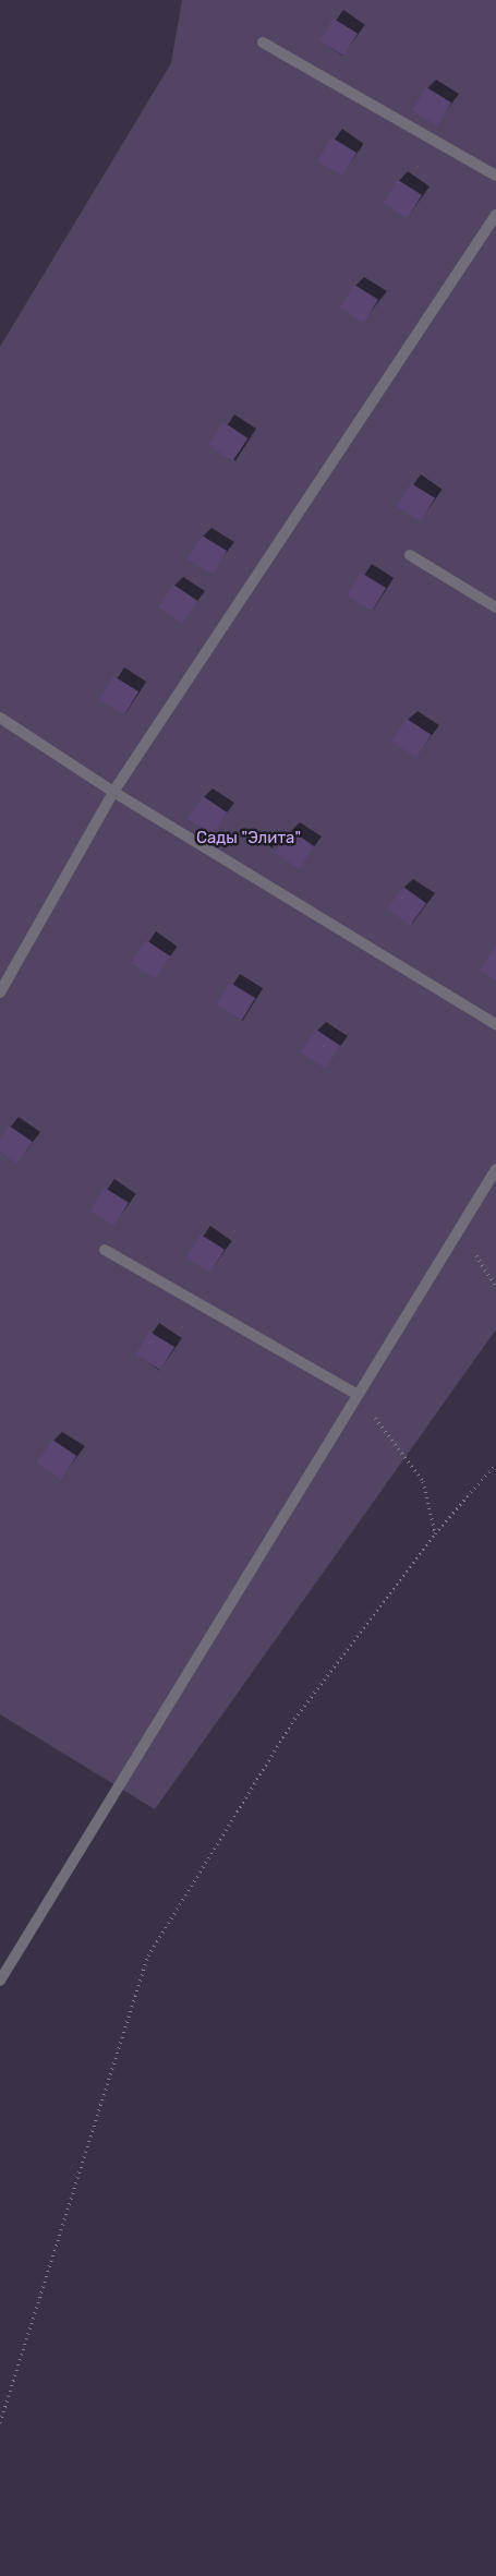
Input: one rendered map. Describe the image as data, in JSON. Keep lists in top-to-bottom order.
{
  "parks": ["Сады \"Элита\""]
}
